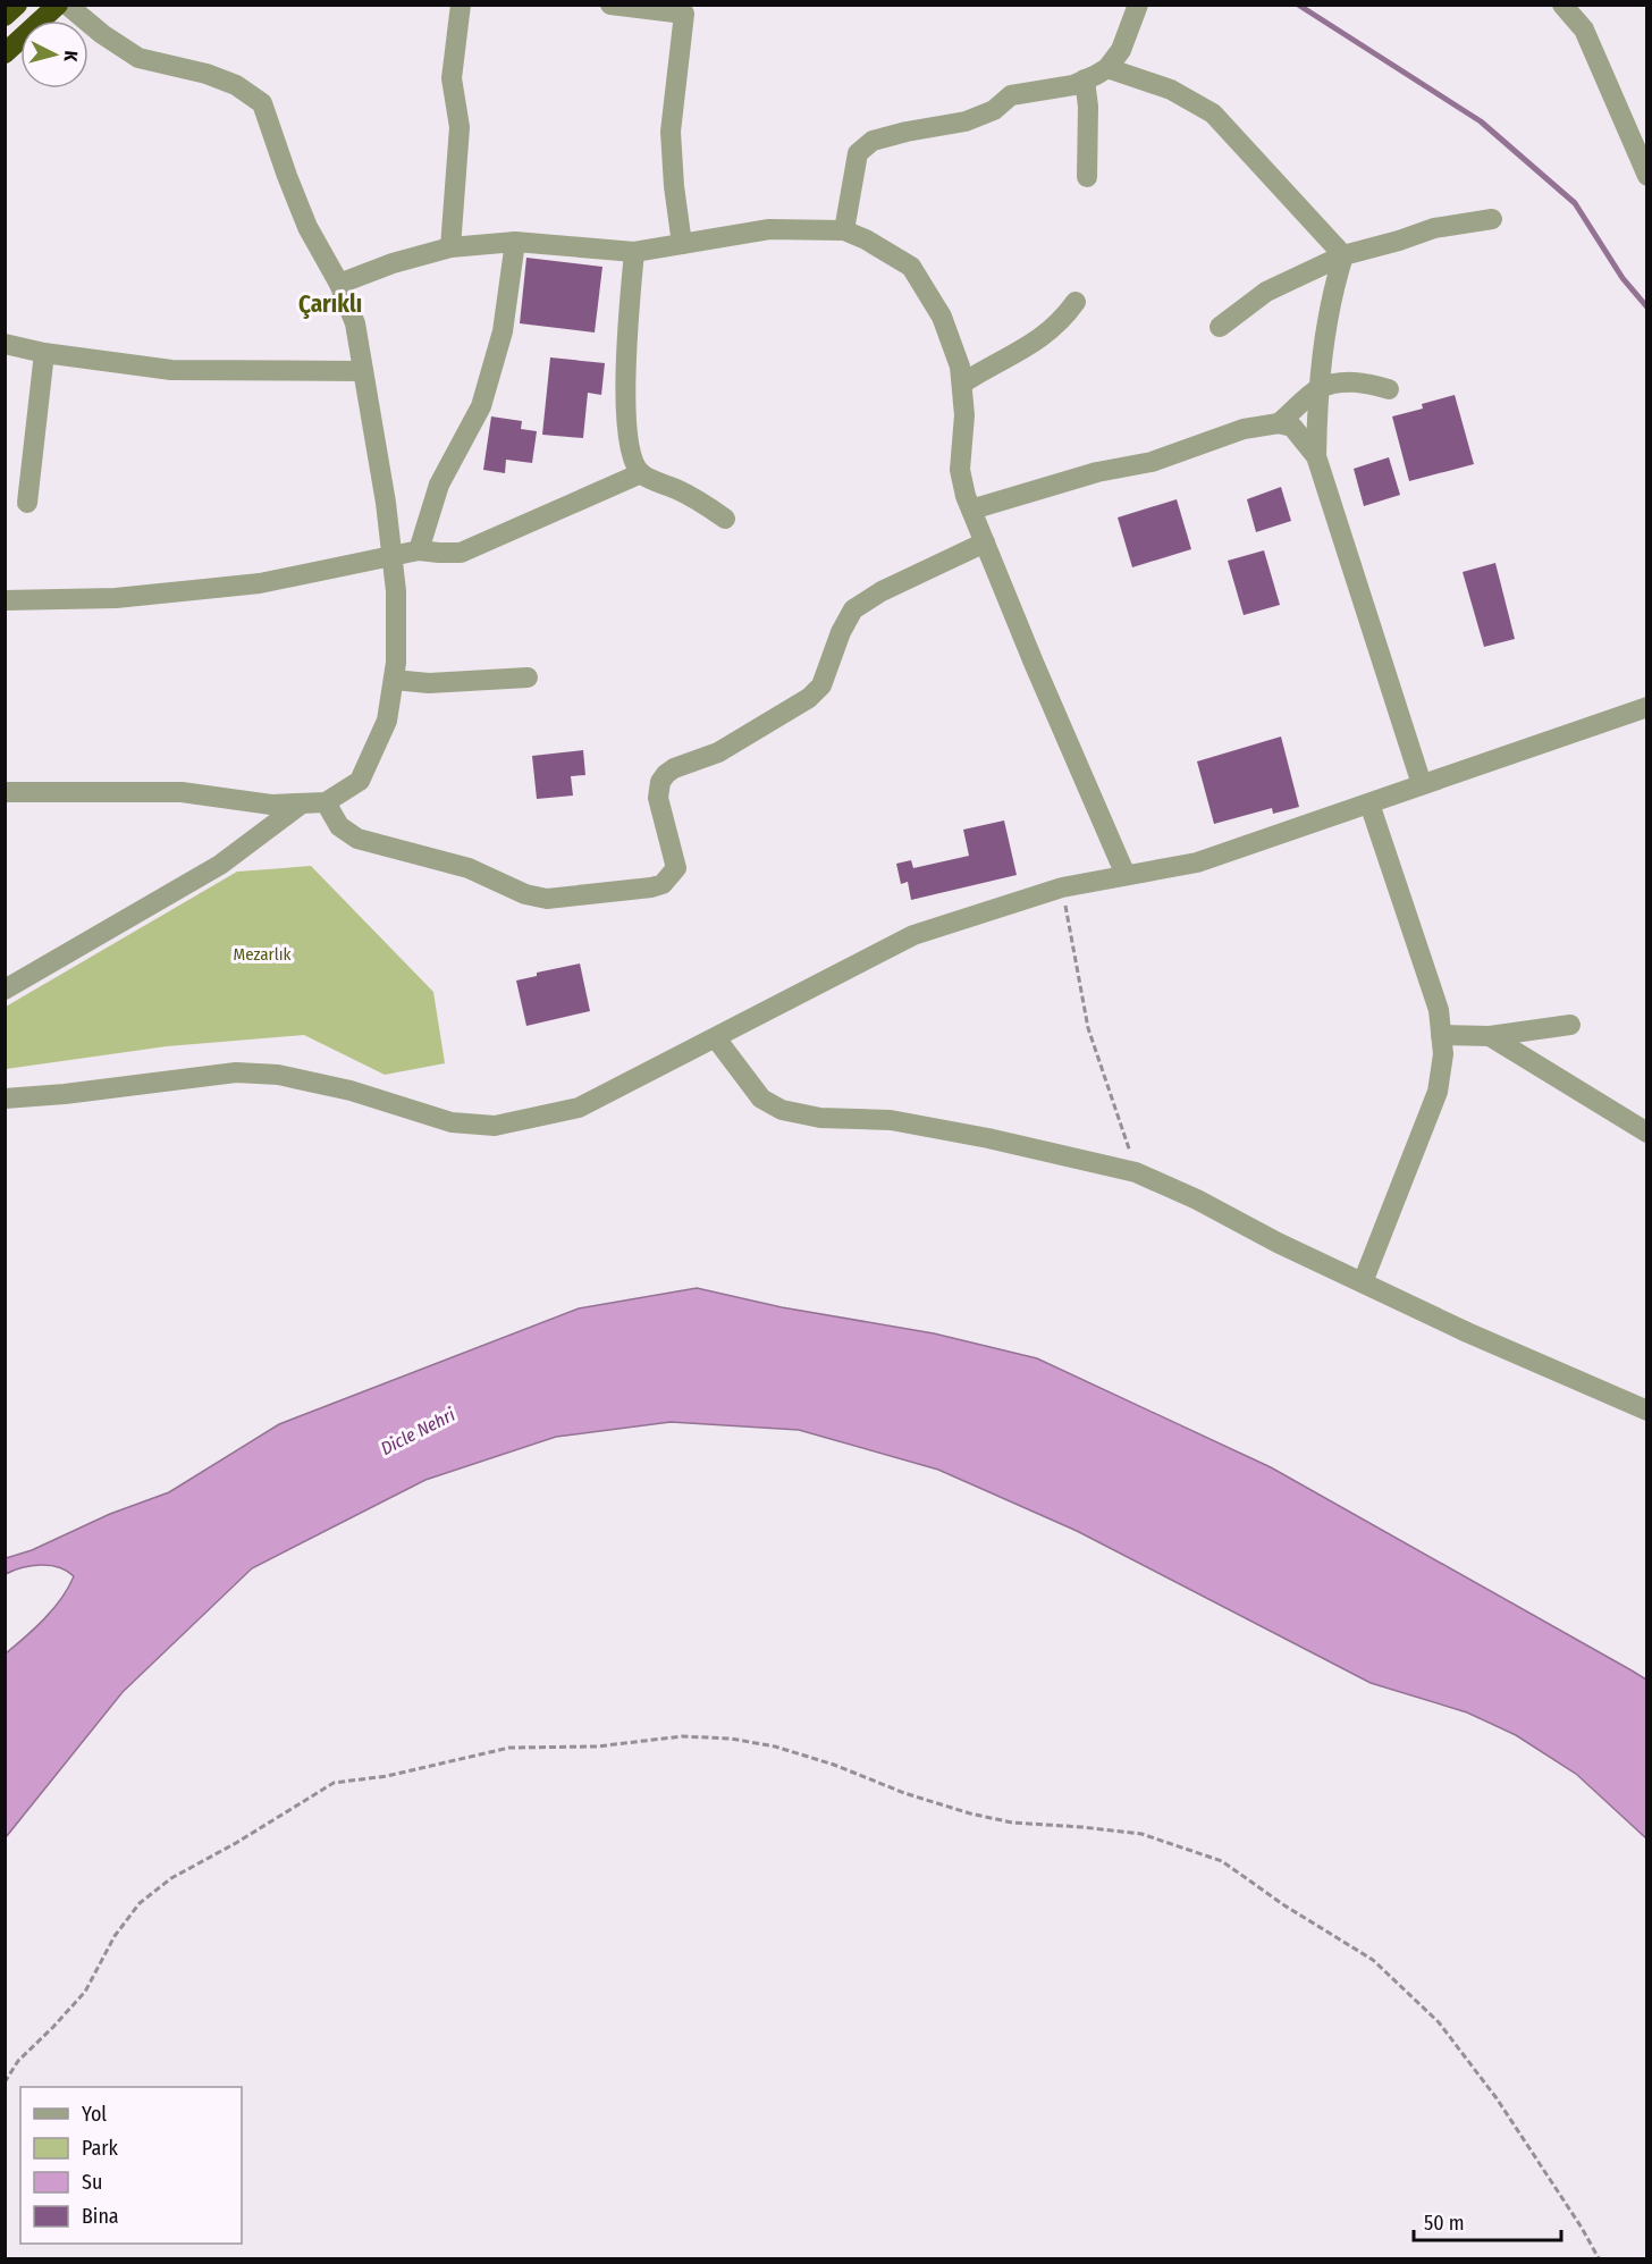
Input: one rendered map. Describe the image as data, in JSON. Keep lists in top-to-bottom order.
{
  "districts": ["Çarıklı"],
  "water": ["Dicle Nehri"],
  "parks": ["Mezarlık"],
  "legend": [
    "Yol",
    "Park",
    "Su",
    "Bina"
  ],
  "scale_bar": "50 m",
  "north": "right"
}
